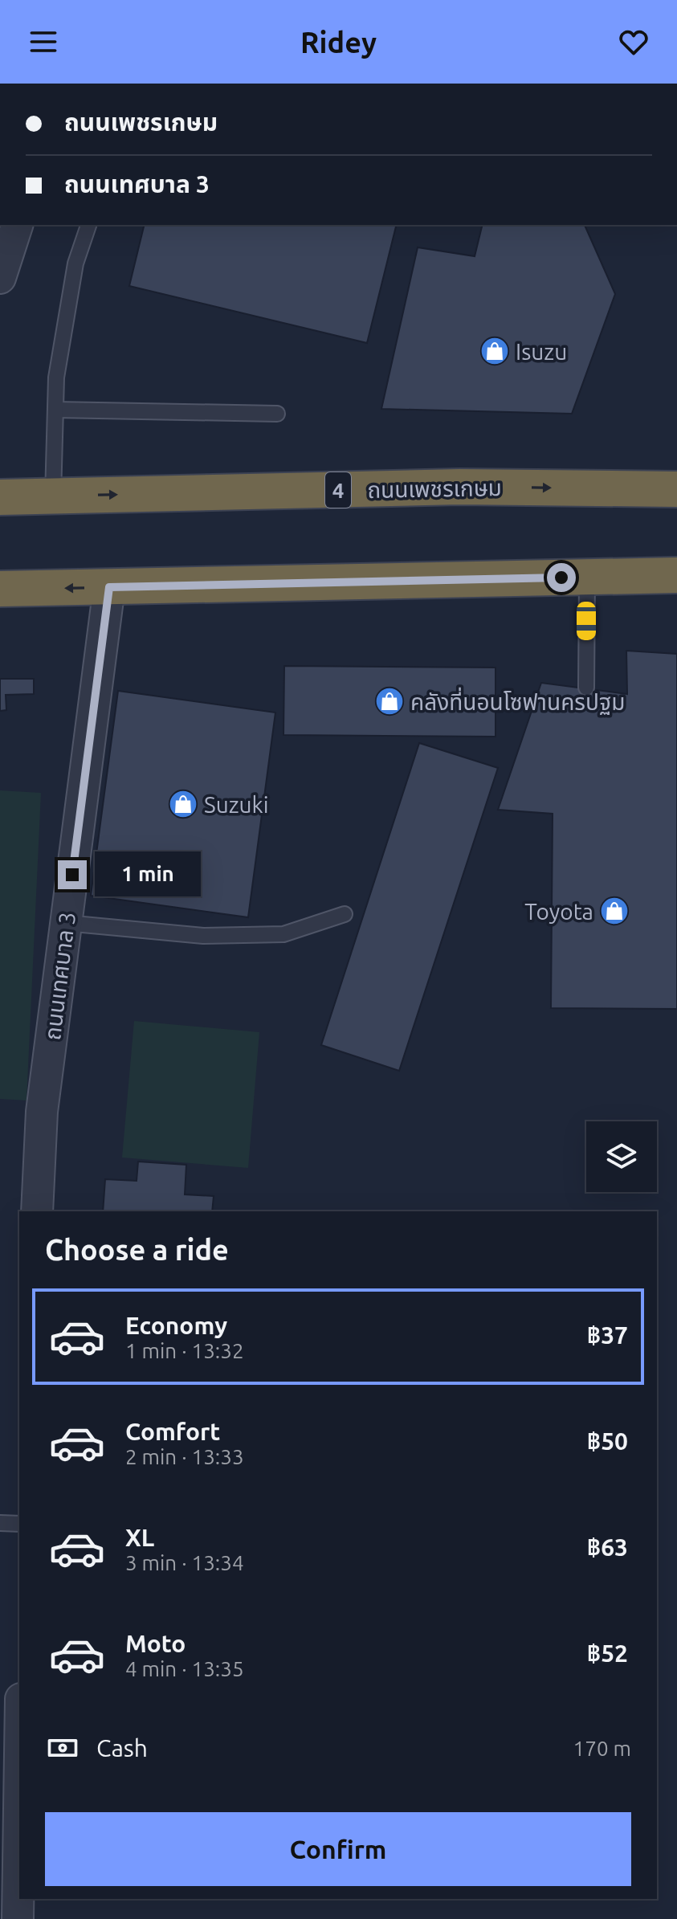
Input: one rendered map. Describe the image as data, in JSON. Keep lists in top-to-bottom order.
{
  "streets": {
    "highway": ["ถนนเพชรเกษม", "4"],
    "street": ["ถนนเทศบาล 3"]
  },
  "places": {
    "shop": [
      "Isuzu",
      "คลังที่นอนโซฟานครปฐม",
      "Suzuki",
      "Toyota"
    ]
  },
  "page": {
    "header": "Ridey",
    "banner": ["ถนนเพชรเกษม", "ถนนเทศบาล 3"],
    "bubble": "1 min",
    "heading": "Choose a ride",
    "list": [
      {
        "name": "Economy",
        "note": "1 min · 13:32",
        "value": "฿37"
      },
      {
        "name": "Comfort",
        "note": "2 min · 13:33",
        "value": "฿50"
      },
      {
        "name": "XL",
        "note": "3 min · 13:34",
        "value": "฿63"
      },
      {
        "name": "Moto",
        "note": "4 min · 13:35",
        "value": "฿52"
      }
    ],
    "pay": ["Cash", "170 m"],
    "buttons": "Confirm"
  }
}
